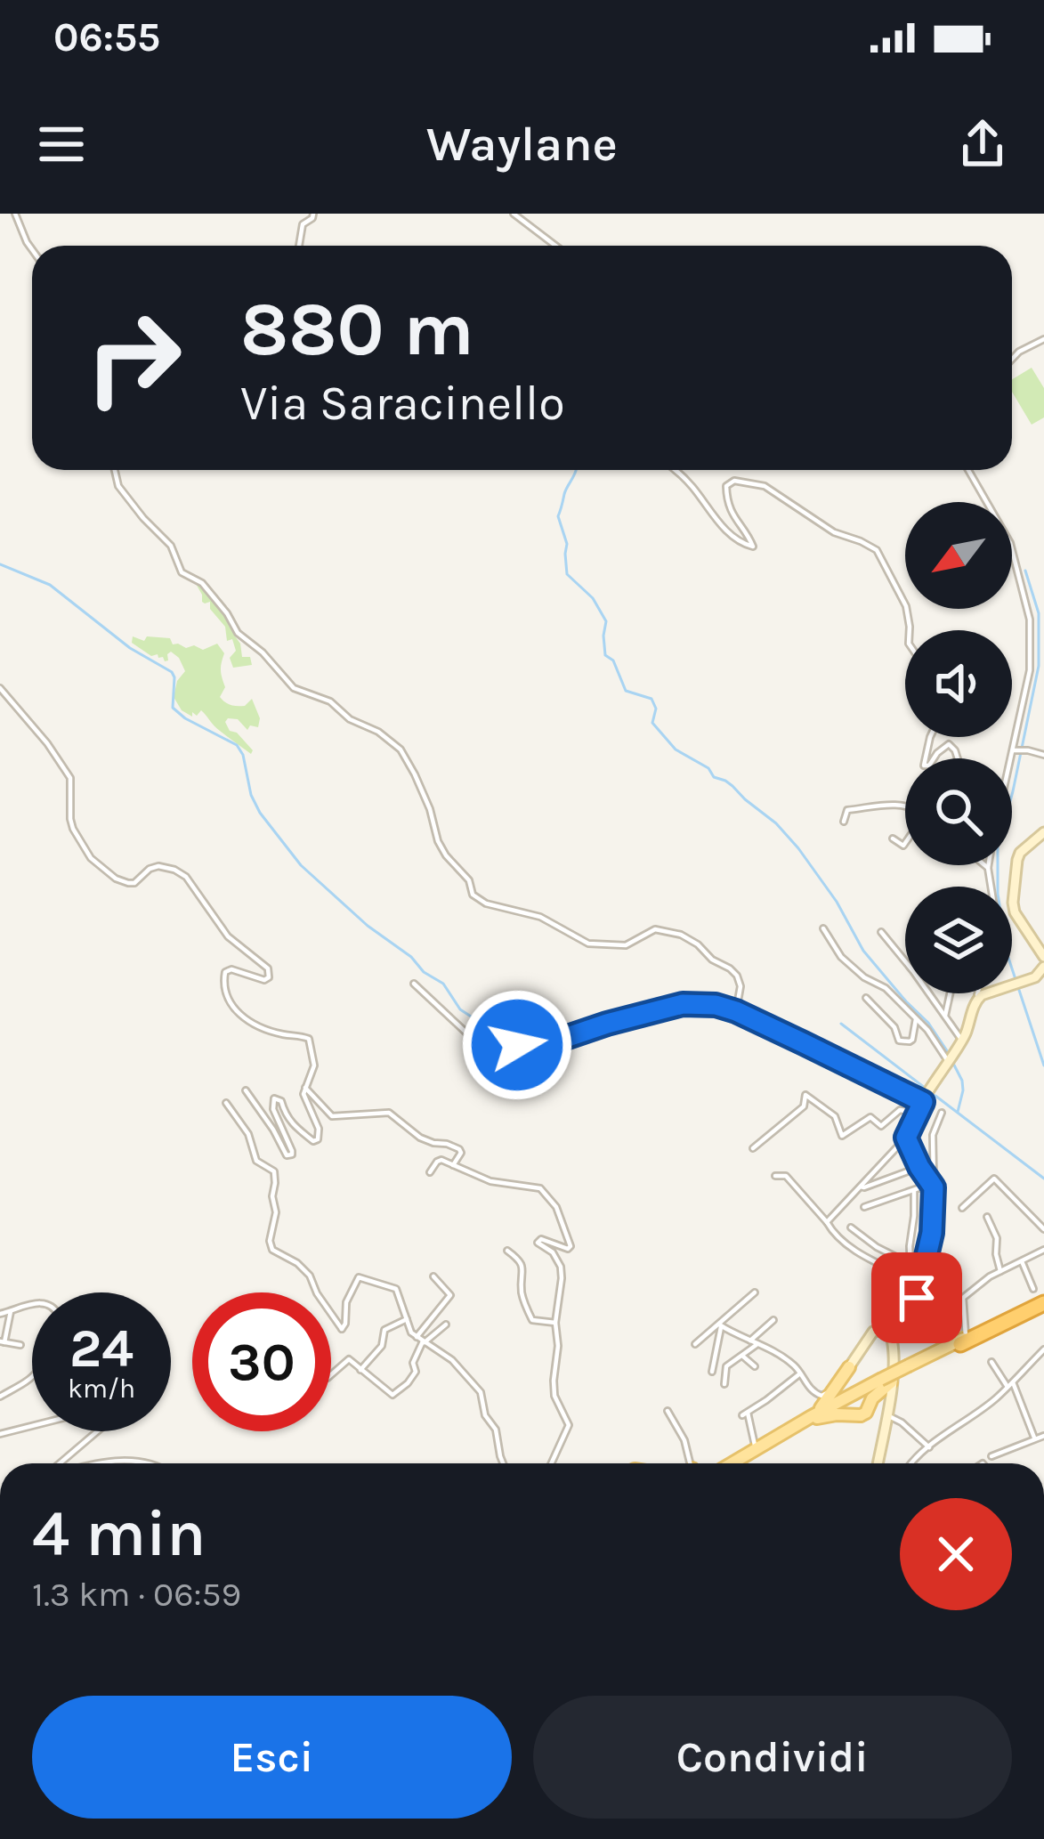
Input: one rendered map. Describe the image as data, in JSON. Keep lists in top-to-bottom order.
{
  "north": "bottom left",
  "page": {
    "status": "06:55",
    "header": "Waylane",
    "turn": ["880 m", "Via Saracinello"],
    "speed": "24 km/h",
    "limit": "30",
    "heading": ["4 min", "1.3 km · 06:59"],
    "buttons": ["Esci", "Condividi"]
  }
}
